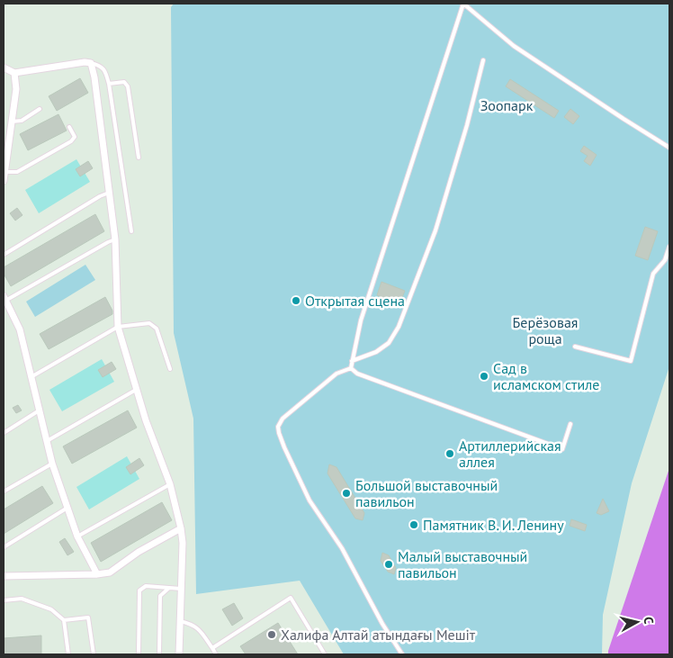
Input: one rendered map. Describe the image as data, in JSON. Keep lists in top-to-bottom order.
{
  "parks": ["Зоопарк", "Берёзовая роща"],
  "places": [
    "Открытая сцена",
    "Сад в исламском стиле",
    "Артиллерийская аллея",
    "Большой выставочный павильон",
    "Памятник В. И. Ленину",
    "Малый выставочный павильон",
    "Халифа Алтай атындағы Мешіт"
  ],
  "north": "right"
}
